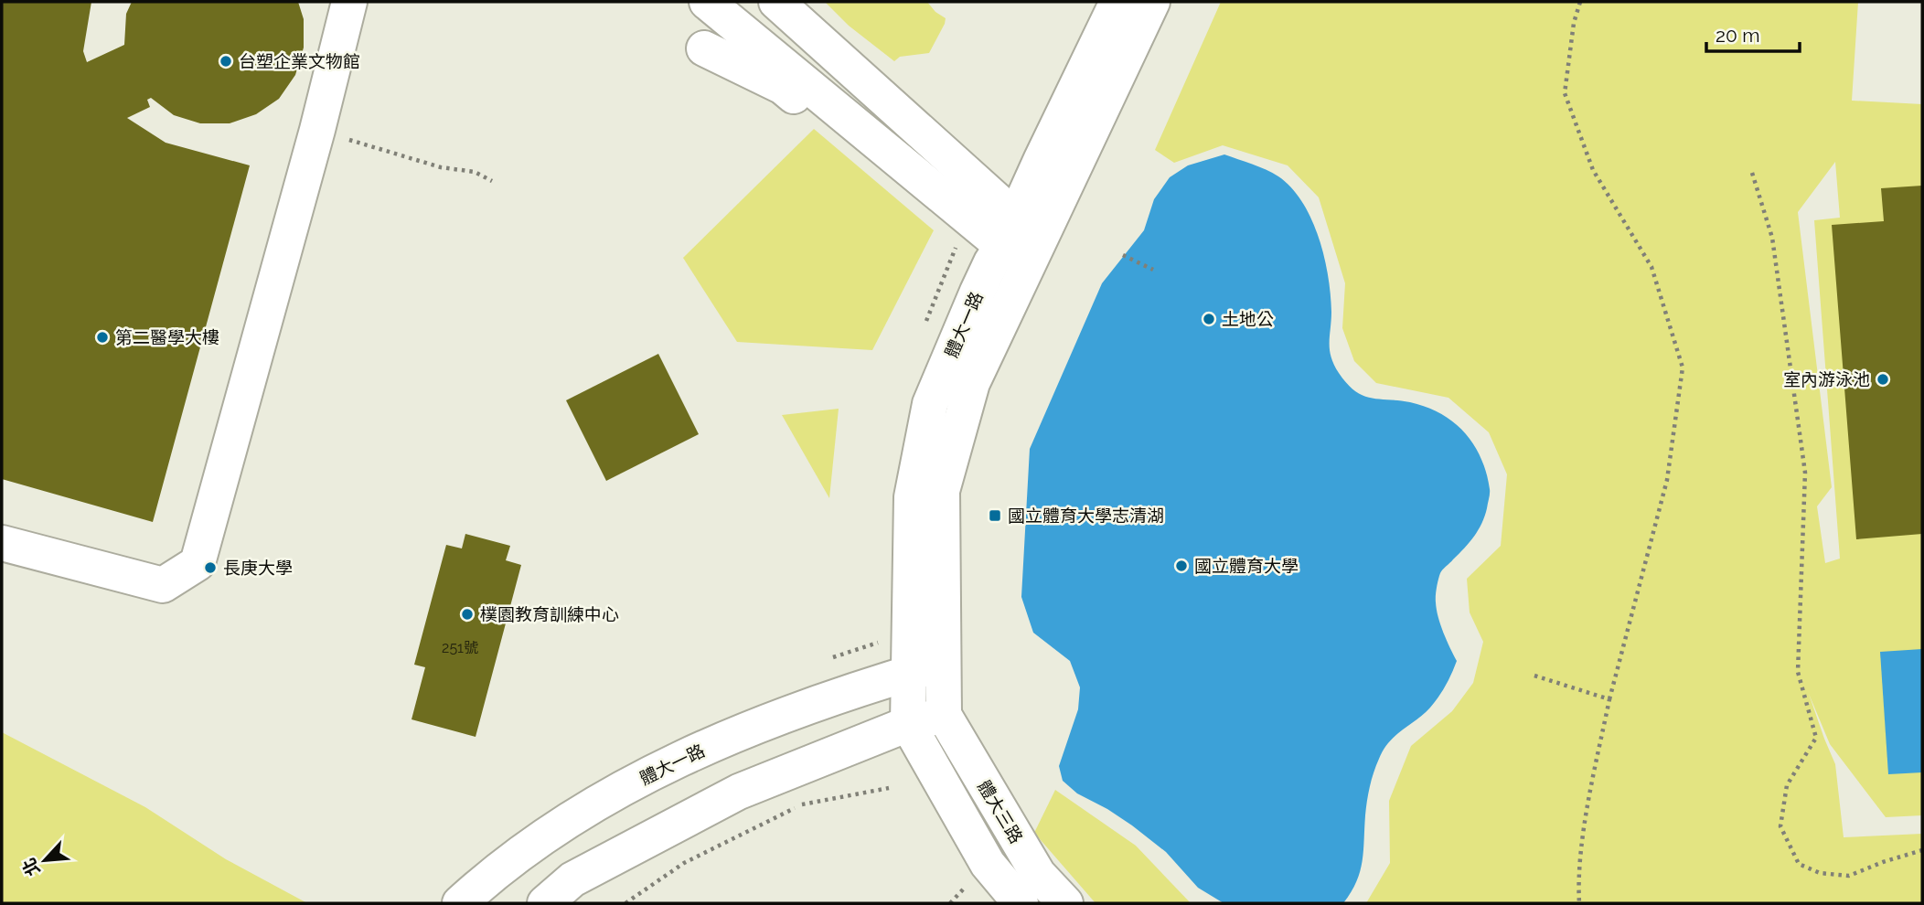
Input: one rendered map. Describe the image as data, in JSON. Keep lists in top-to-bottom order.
{
  "streets": {
    "street": ["體大一路", "體大三路"]
  },
  "crossings": [
    ["體大一路", "體大三路"]
  ],
  "places": {
    "other": [
      "台塑企業文物館",
      "土地公",
      "第二醫學大樓",
      "室內游泳池",
      "國立體育大學",
      "長庚大學",
      "樸園教育訓練中心"
    ],
    "transit": ["國立體育大學志清湖"]
  },
  "house_numbers": ["251號"],
  "scale_bar": "20 m",
  "north": "bottom left"
}
